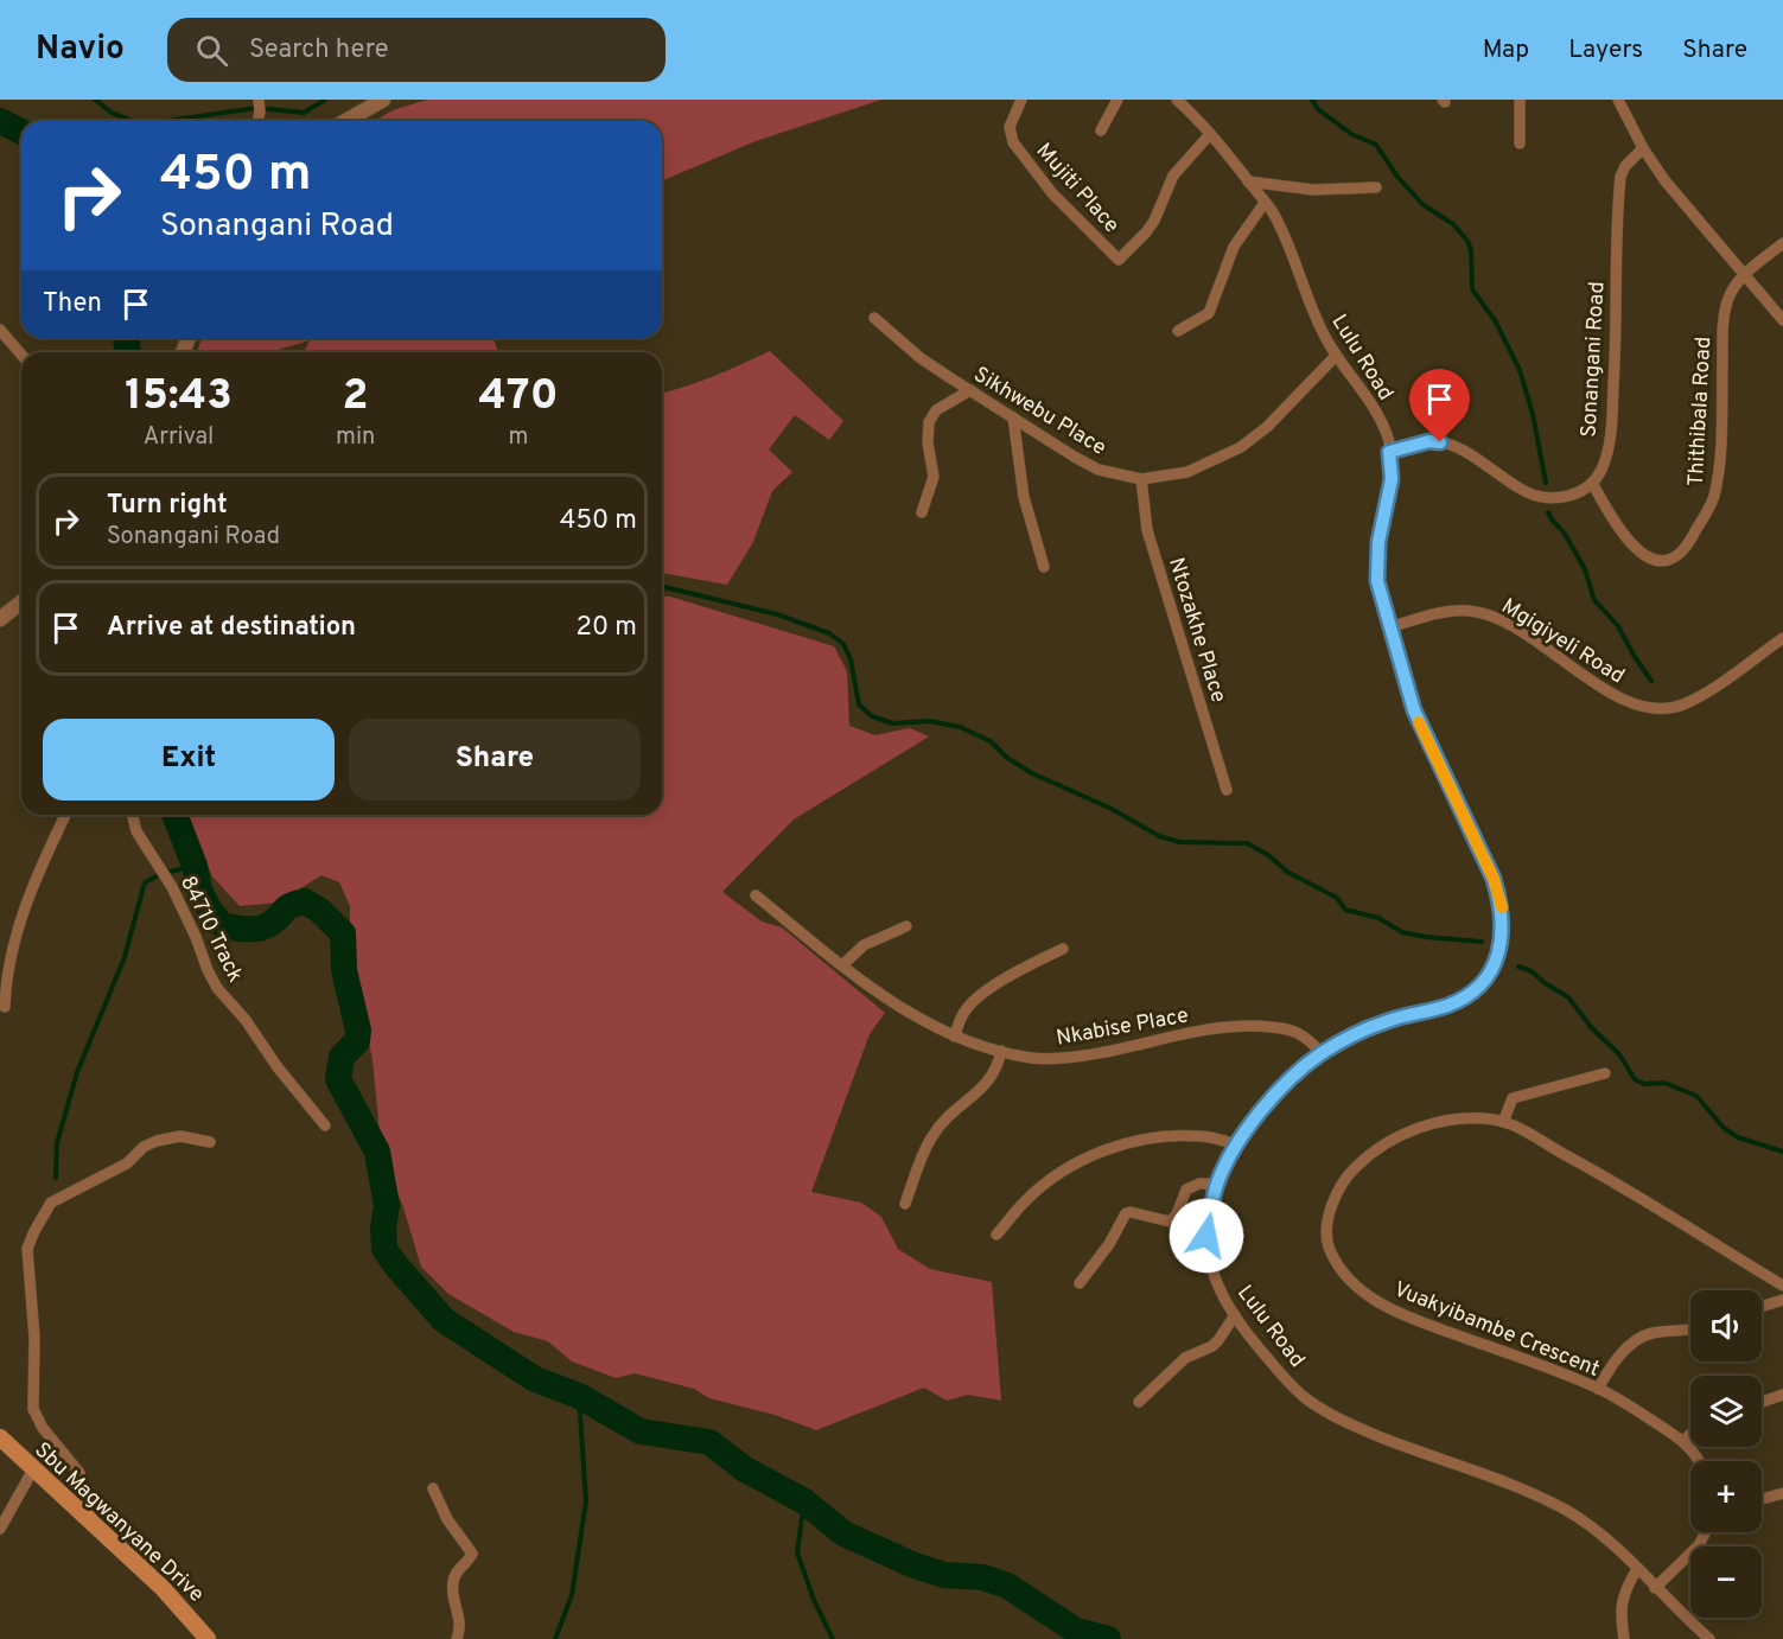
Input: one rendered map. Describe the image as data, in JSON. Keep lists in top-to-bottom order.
{
  "streets": {
    "main road": ["Sbu Magwanyane Drive"],
    "street": [
      "Mujiti Place",
      "Lulu Road",
      "Sonangani Road",
      "Sikhwebu Place",
      "Thithibala Road",
      "Ntozakhe Place",
      "Mgigiyeli Road",
      "84710 Track",
      "Nkabise Place",
      "Vuakyibambe Crescent"
    ]
  },
  "crossings": [
    ["Mujiti Place", "Lulu Road"],
    ["Lulu Road", "Sikhwebu Place"],
    ["Lulu Road", "Mgigiyeli Road"],
    ["Lulu Road", "Nkabise Place"],
    ["Sonangani Road", "Thithibala Road"],
    ["Sikhwebu Place", "Ntozakhe Place"]
  ],
  "page": {
    "header": "Navio",
    "search": "Search here",
    "nav": ["Map", "Layers", "Share"],
    "turn": ["450 m", "Sonangani Road"],
    "then": "Then",
    "eta": [
      "15:43",
      "Arrival",
      "2",
      "min",
      "470",
      "m"
    ],
    "list": [
      {
        "name": "Turn right",
        "note": "Sonangani Road",
        "value": "450 m"
      },
      {
        "name": "Arrive at destination",
        "value": "20 m"
      }
    ],
    "buttons": ["Exit", "Share"],
    "map_buttons": ["+", "−"]
  }
}
